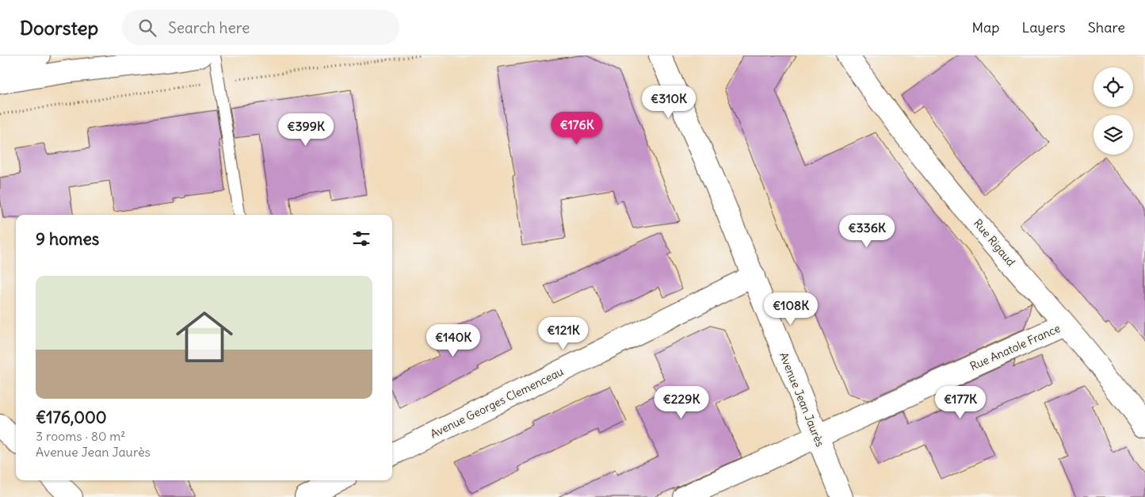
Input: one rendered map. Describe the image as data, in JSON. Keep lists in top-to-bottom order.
{
  "streets": {
    "street": [
      "Rue Rigaud",
      "Rue Anatole France",
      "Avenue Jean Jaurès",
      "Avenue Georges Clemenceau"
    ]
  },
  "crossings": [
    ["Rue Rigaud", "Rue Anatole France"],
    ["Rue Anatole France", "Avenue Jean Jaurès"],
    ["Avenue Jean Jaurès", "Avenue Georges Clemenceau"]
  ],
  "page": {
    "header": "Doorstep",
    "search": "Search here",
    "nav": ["Map", "Layers", "Share"],
    "price": [
      "€310K",
      "€176K",
      "€399K",
      "€336K",
      "€108K",
      "€121K",
      "€140K",
      "€229K",
      "€177K"
    ],
    "heading": "9 homes",
    "list": [
      {
        "name": "€176,000",
        "note": "3 rooms · 80 m² · Avenue Jean Jaurès"
      }
    ]
  }
}
